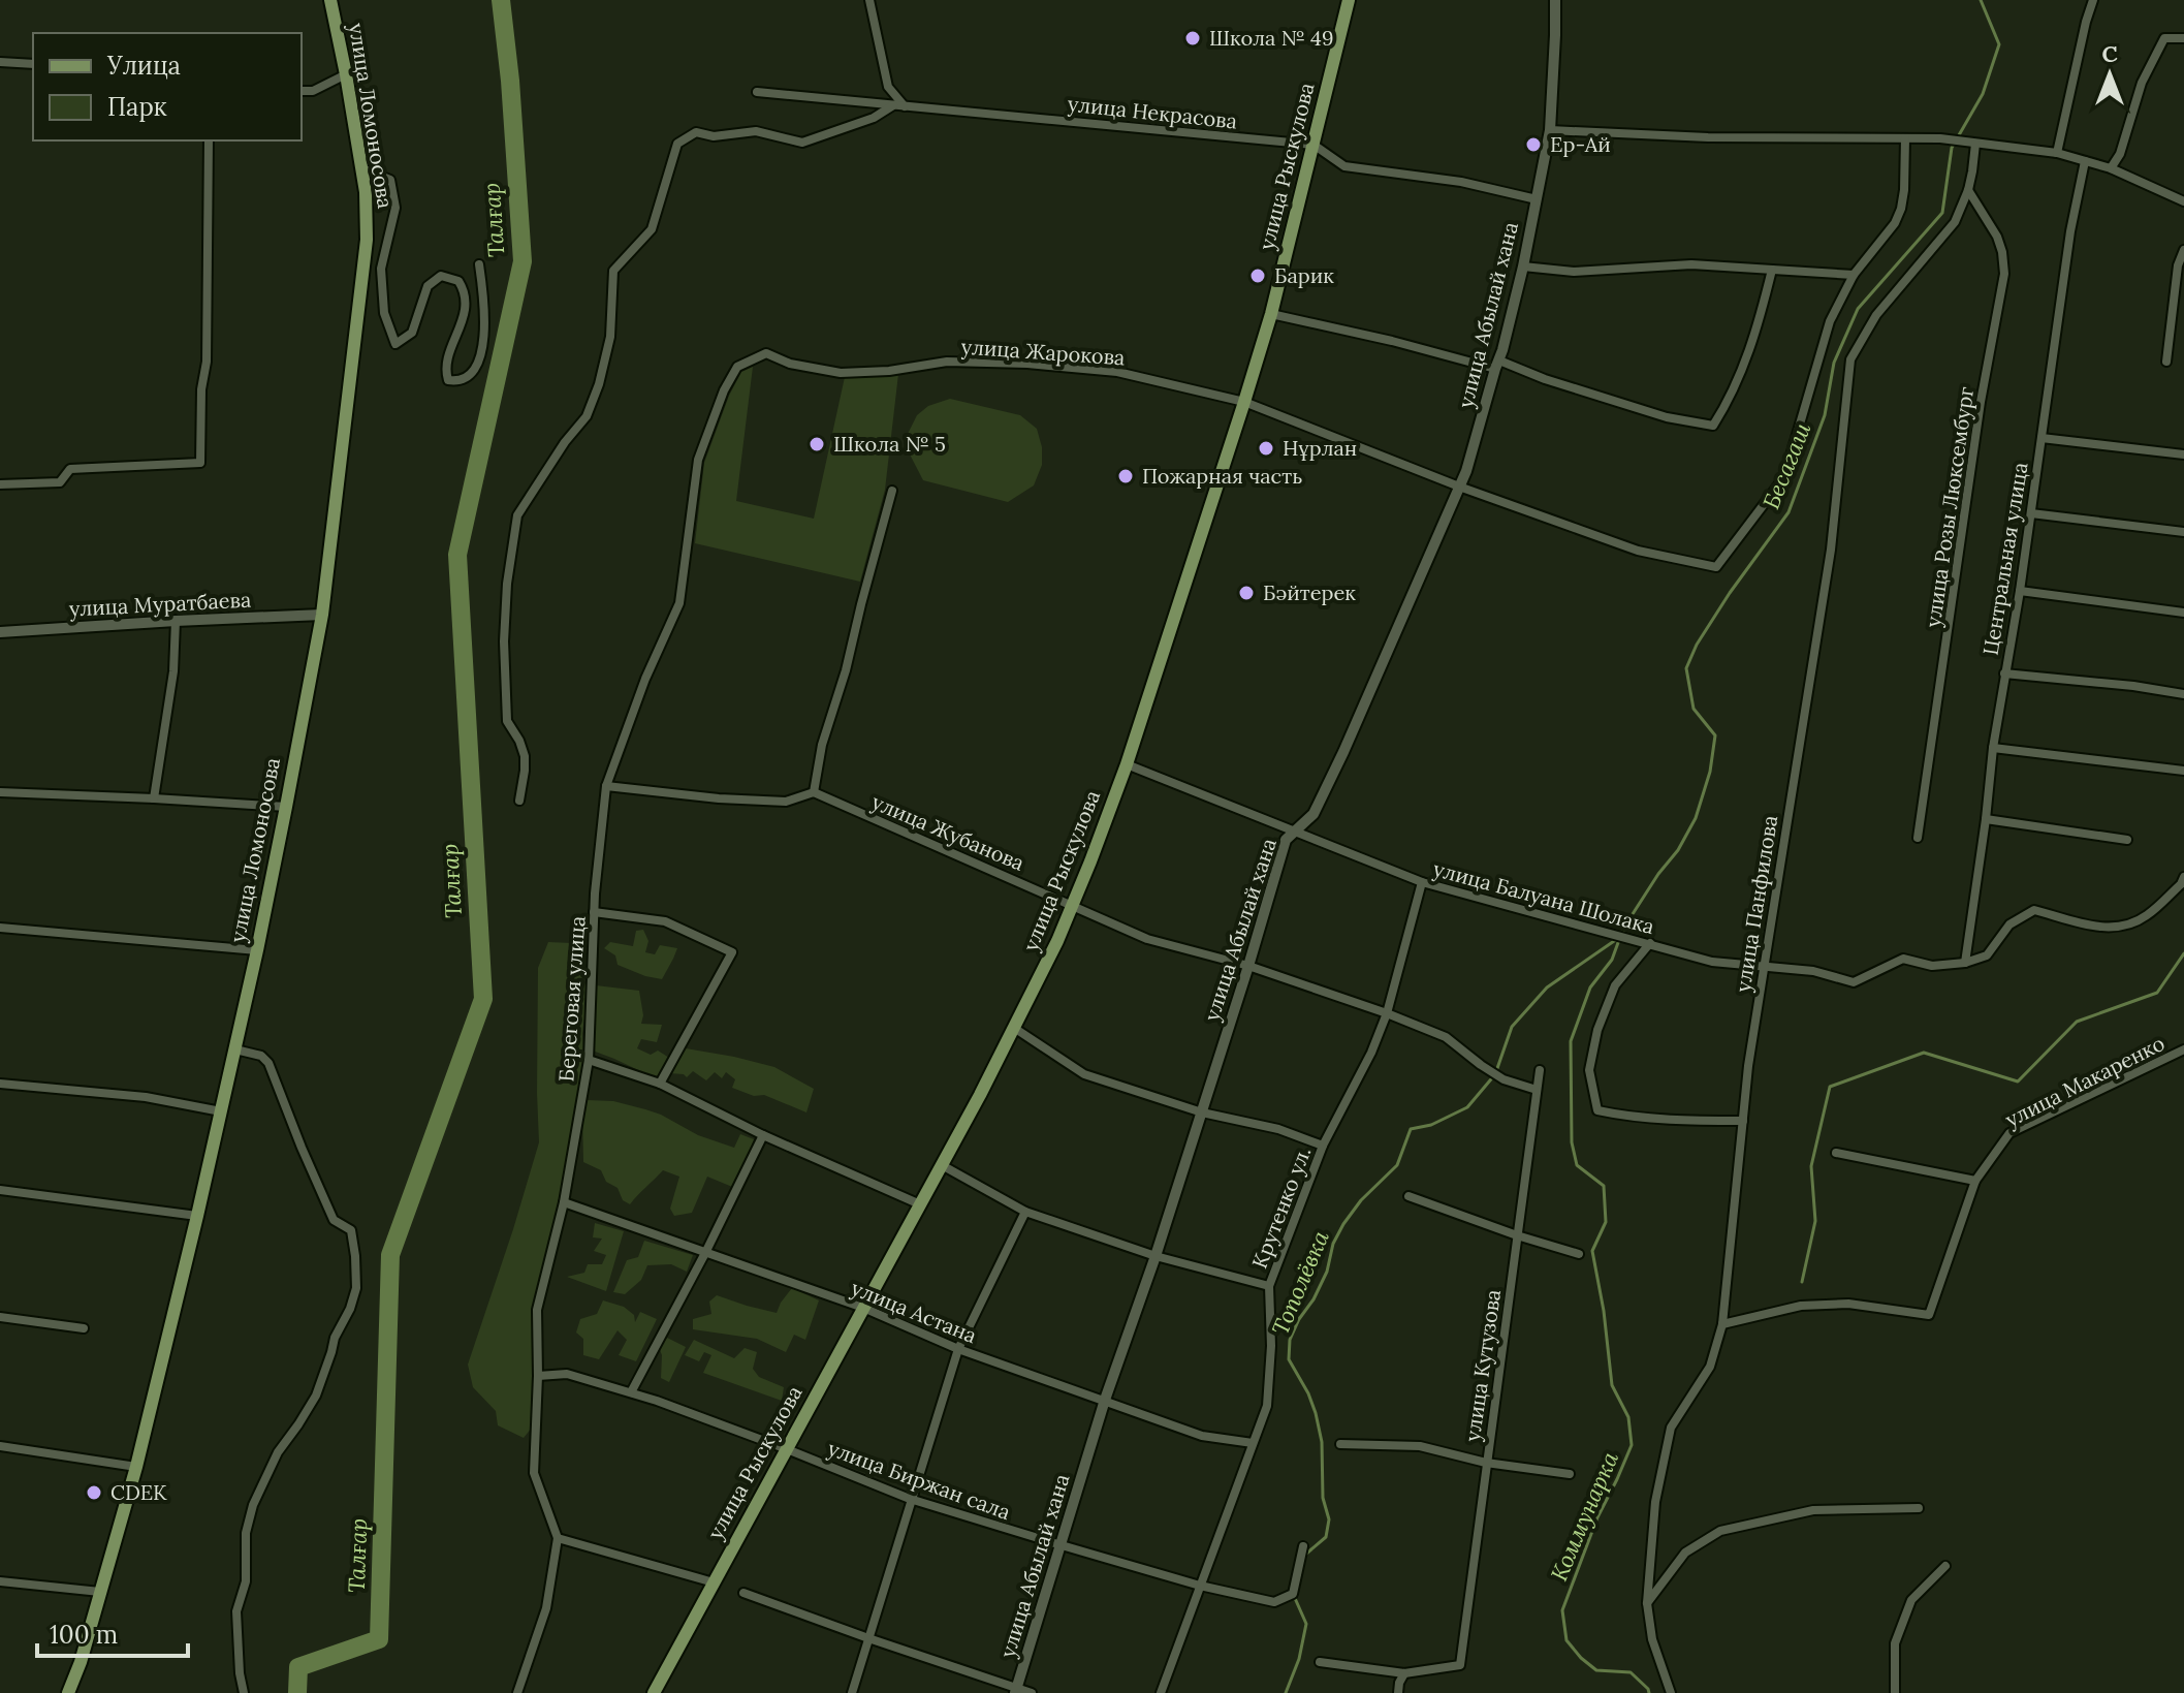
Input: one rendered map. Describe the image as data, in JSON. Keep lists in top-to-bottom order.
{
  "streets": {
    "main road": ["улица Ломоносова", "улица Рыскулова"],
    "street": [
      "улица Некрасова",
      "улица Абылай хана",
      "улица Жарокова",
      "улица Розы Люксембург",
      "Центральная улица",
      "улица Муратбаева",
      "улица Жубанова",
      "улица Балуана Шолака",
      "улица Панфилова",
      "Береговая улица",
      "улица Макаренко",
      "Крутенко ул.",
      "улица Астана",
      "улица Кутузова",
      "улица Биржан сала"
    ]
  },
  "crossings": [
    ["улица Некрасова", "улица Рыскулова"],
    ["улица Некрасова", "улица Абылай хана"],
    ["улица Ломоносова", "улица Муратбаева"],
    ["улица Рыскулова", "улица Жарокова"],
    ["улица Рыскулова", "улица Жубанова"],
    ["улица Рыскулова", "улица Балуана Шолака"],
    ["улица Рыскулова", "улица Астана"],
    ["улица Рыскулова", "улица Биржан сала"],
    ["улица Абылай хана", "улица Жарокова"],
    ["улица Абылай хана", "улица Жубанова"],
    ["улица Абылай хана", "улица Балуана Шолака"],
    ["улица Абылай хана", "улица Астана"],
    ["улица Абылай хана", "улица Биржан сала"],
    ["улица Жарокова", "Береговая улица"],
    ["улица Розы Люксембург", "улица Панфилова"],
    ["Центральная улица", "улица Балуана Шолака"],
    ["улица Жубанова", "Крутенко ул."],
    ["улица Жубанова", "улица Кутузова"],
    ["улица Балуана Шолака", "улица Панфилова"],
    ["улица Балуана Шолака", "Крутенко ул."],
    ["улица Панфилова", "улица Макаренко"],
    ["Береговая улица", "улица Астана"],
    ["Береговая улица", "улица Биржан сала"],
    ["Крутенко ул.", "улица Астана"],
    ["Крутенко ул.", "улица Биржан сала"]
  ],
  "water": [
    "Талғар",
    "Бесагаш",
    "Тополёвка",
    "Коммунарка"
  ],
  "places": [
    "Школа № 49",
    "Ер-Ай",
    "Барик",
    "Школа № 5",
    "Нұрлан",
    "Пожарная часть",
    "Бәйтерек",
    "CDEK"
  ],
  "legend": ["Улица", "Парк"],
  "scale_bar": "100 m",
  "north": "top"
}
